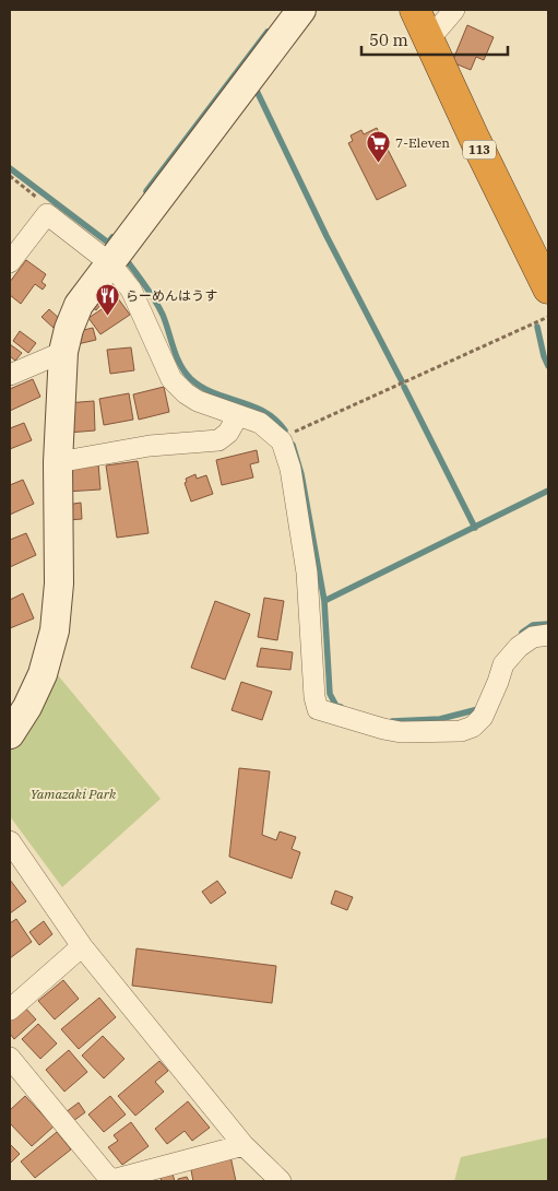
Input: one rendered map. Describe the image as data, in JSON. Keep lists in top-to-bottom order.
{
  "streets": {
    "highway": ["113"]
  },
  "parks": ["Yamazaki Park"],
  "places": {
    "supermarket": ["7-Eleven"],
    "restaurant": ["らーめんはうす"]
  },
  "scale_bar": "50 m"
}
